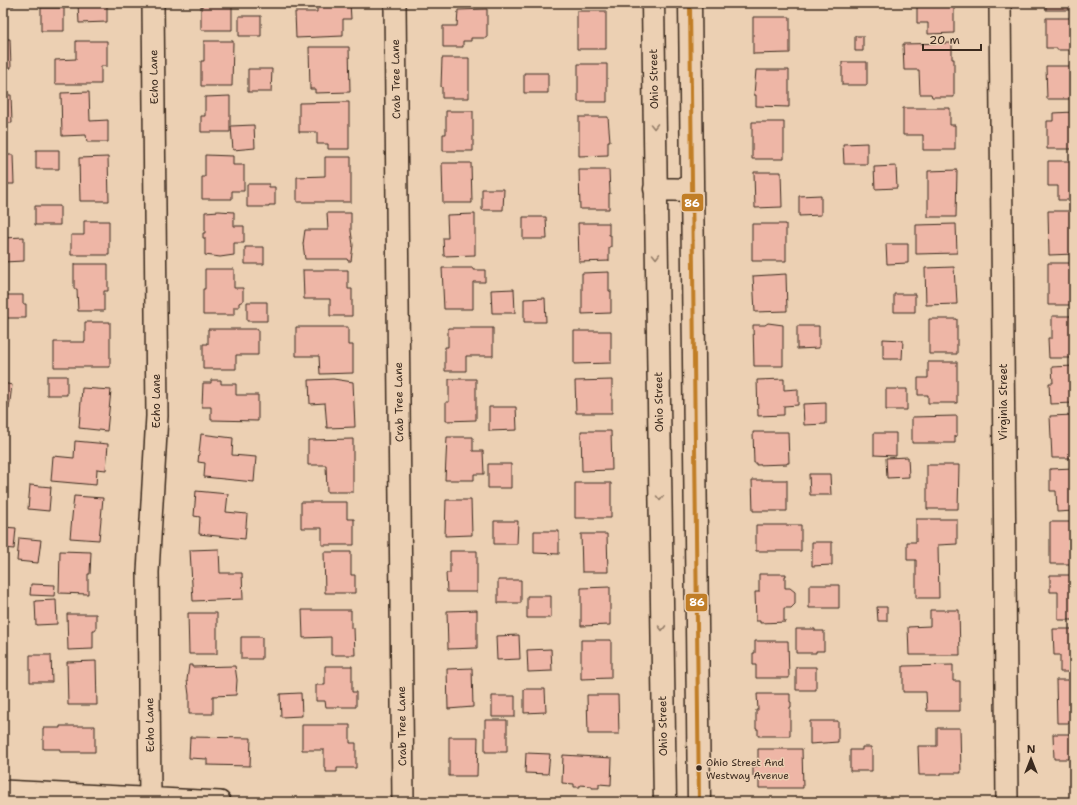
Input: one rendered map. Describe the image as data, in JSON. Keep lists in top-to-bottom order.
{
  "streets": {
    "street": [
      "Echo Lane",
      "Crab Tree Lane",
      "Ohio Street",
      "Virginia Street"
    ]
  },
  "places": ["Ohio Street And Westway Avenue"],
  "lines": ["transit line 86"],
  "scale_bar": "20 m",
  "north": "top"
}
